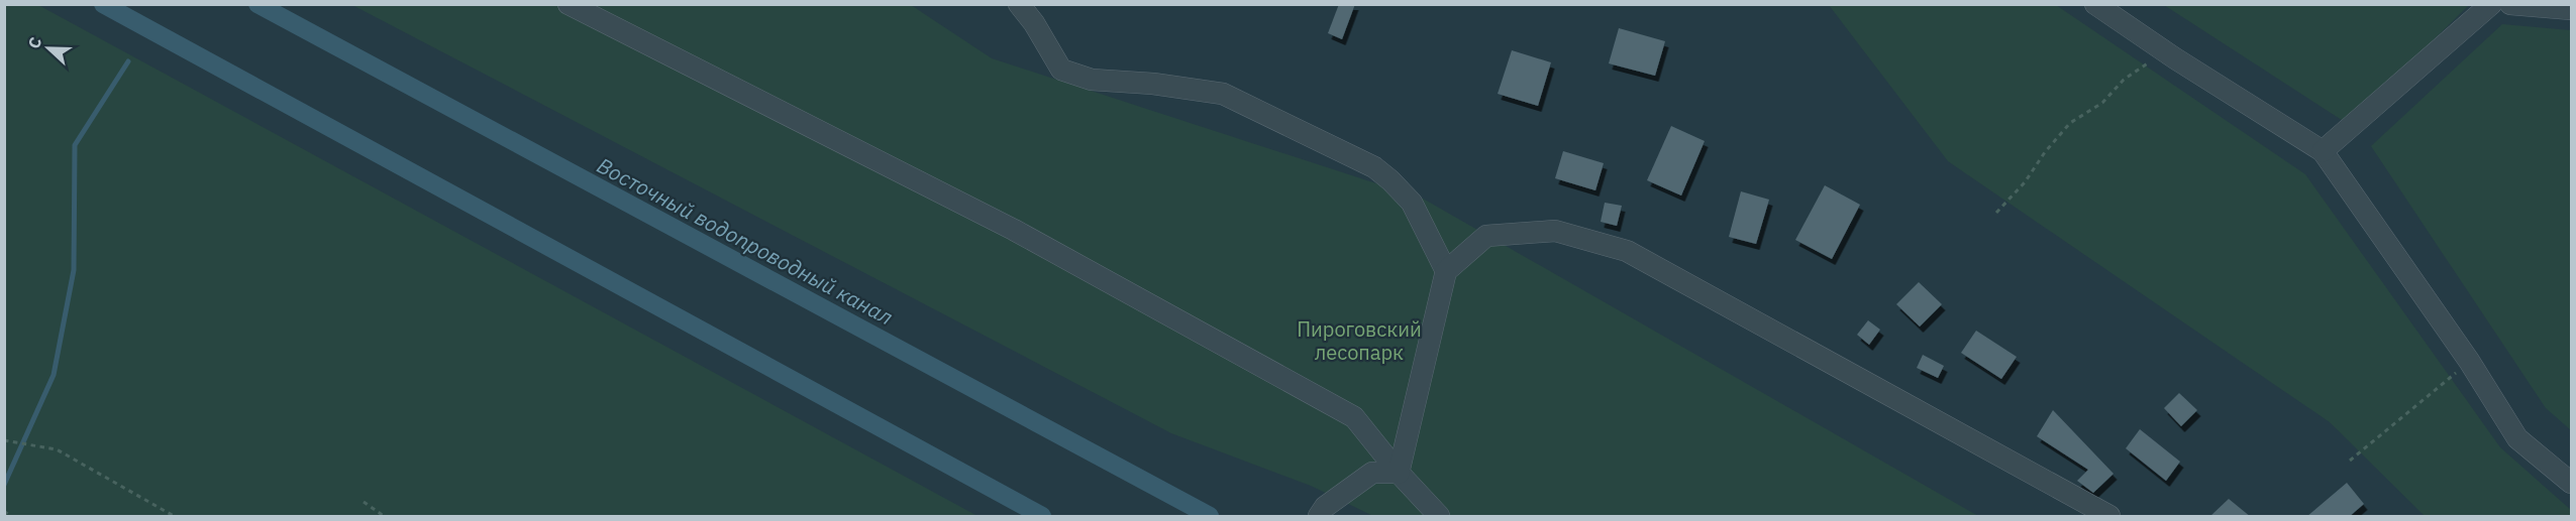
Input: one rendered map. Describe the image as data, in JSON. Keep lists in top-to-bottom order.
{
  "water": ["Восточный водопроводный канал"],
  "parks": ["Пироговский лесопарк"],
  "north": "left"
}
